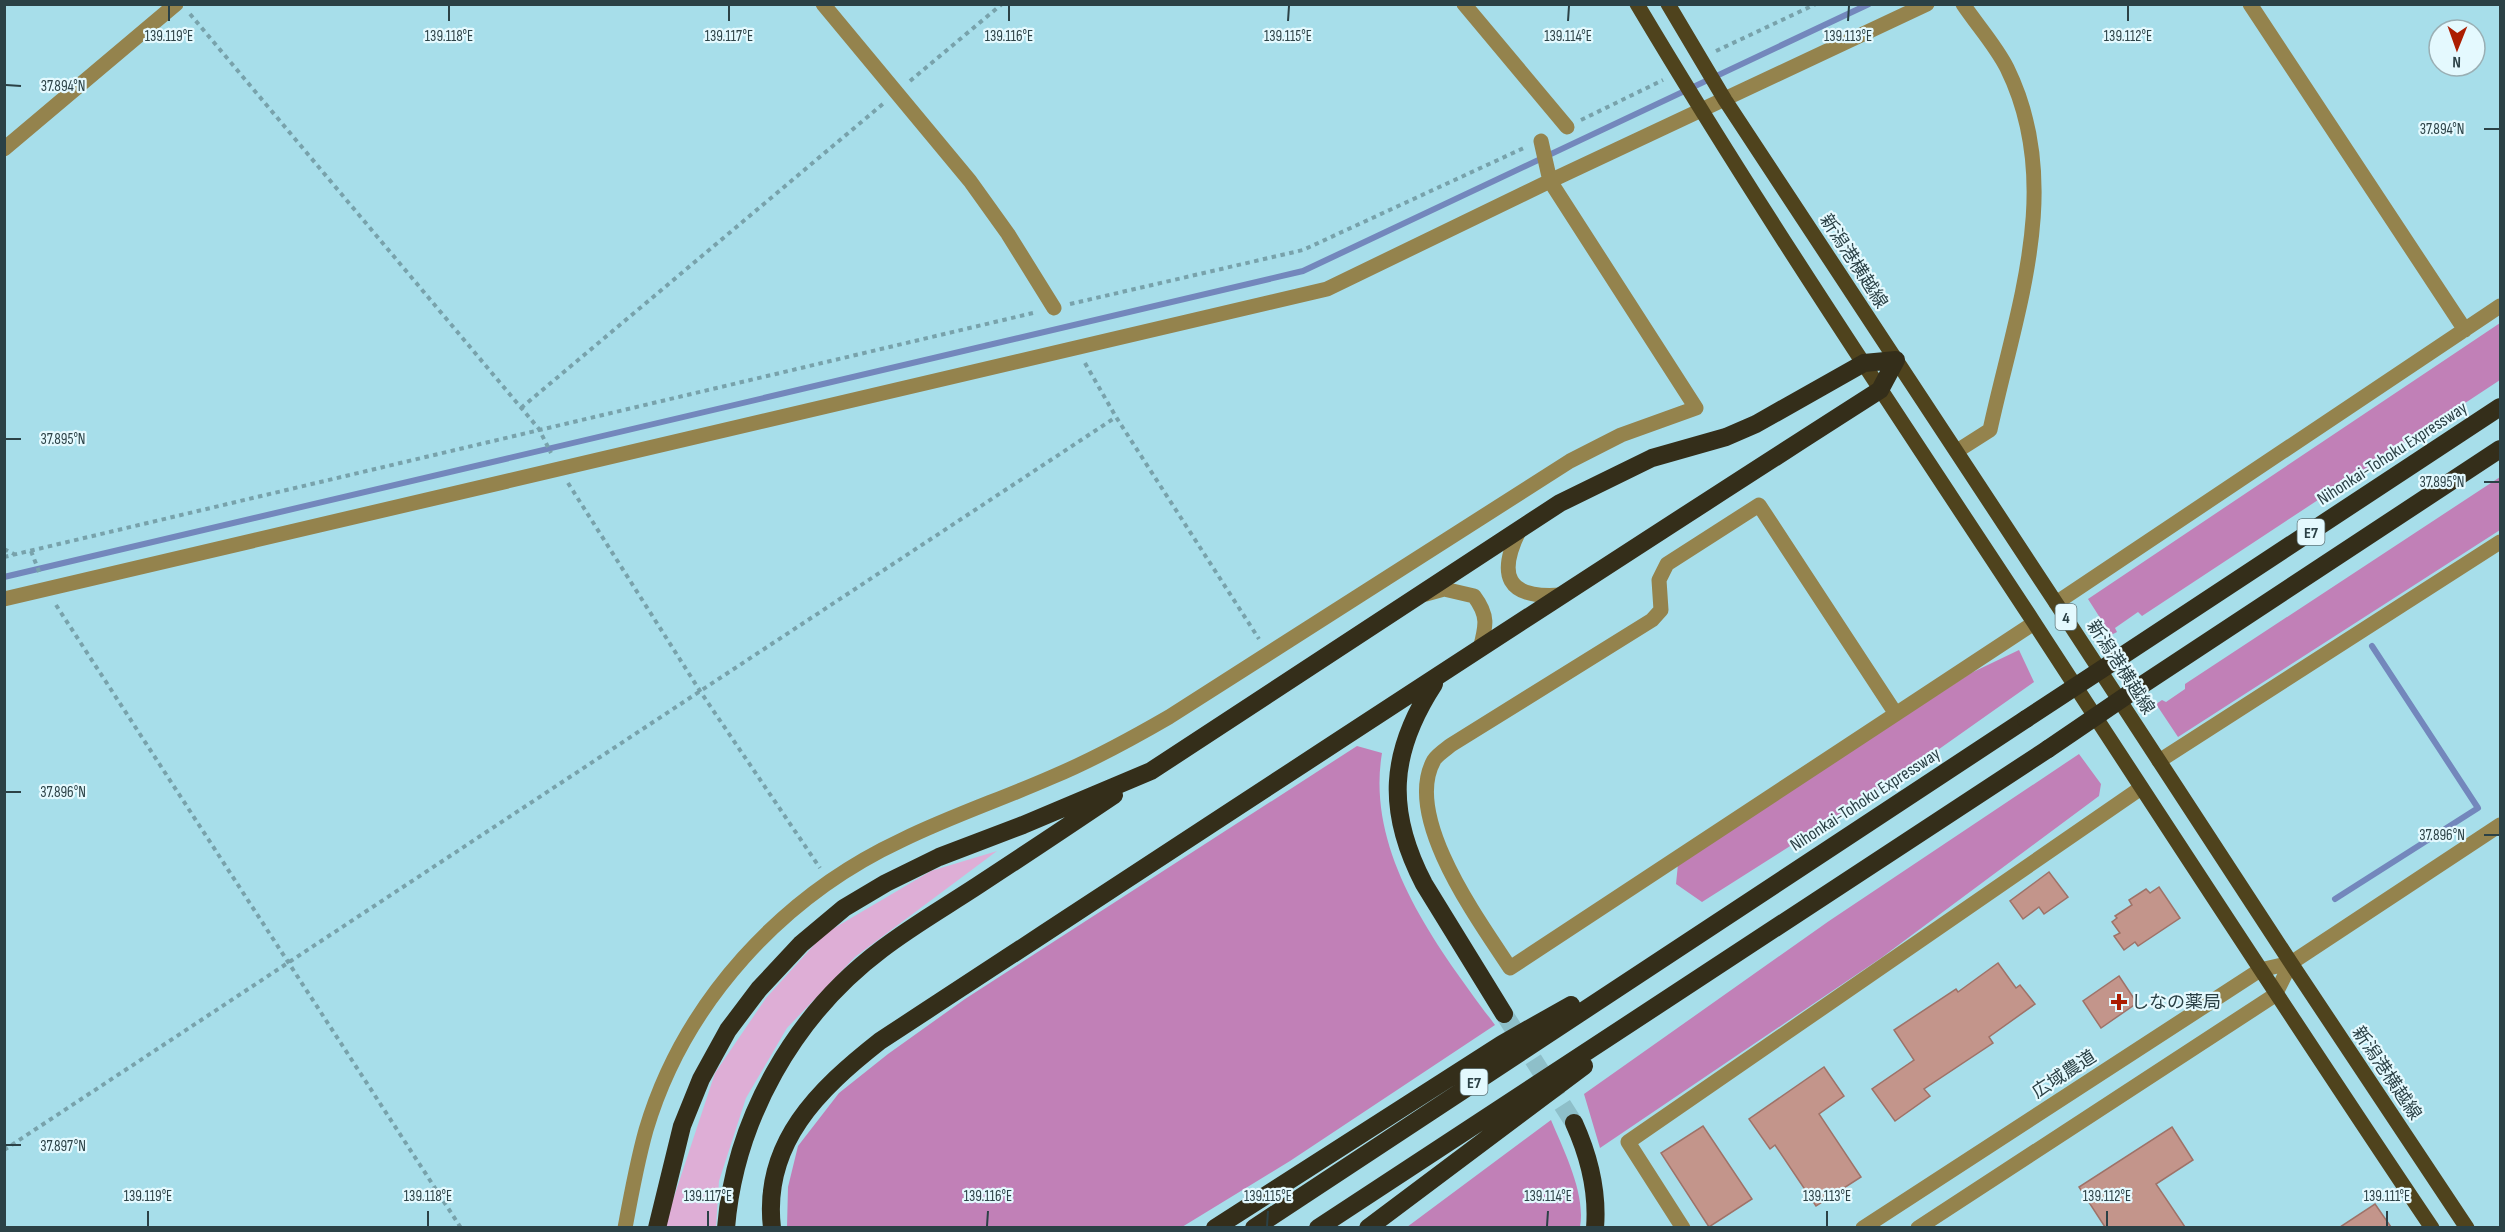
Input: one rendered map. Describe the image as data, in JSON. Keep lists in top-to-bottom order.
{
  "streets": {
    "highway": ["Nihonkai-Tohoku Expressway", "E7"],
    "main road": ["新潟港横越線", "4"],
    "street": ["広域農道"]
  },
  "crossings": [
    ["新潟港横越線", "広域農道"],
    ["4", "広域農道"]
  ],
  "places": {
    "health": ["しなの薬局"]
  },
  "north": "bottom",
  "coordinates": [
    "139.119°E",
    "139.118°E",
    "139.117°E",
    "139.116°E",
    "139.115°E",
    "139.114°E",
    "139.113°E",
    "139.112°E",
    "37.894°N",
    "37.895°N",
    "37.896°N",
    "37.897°N",
    "139.111°E"
  ]
}
